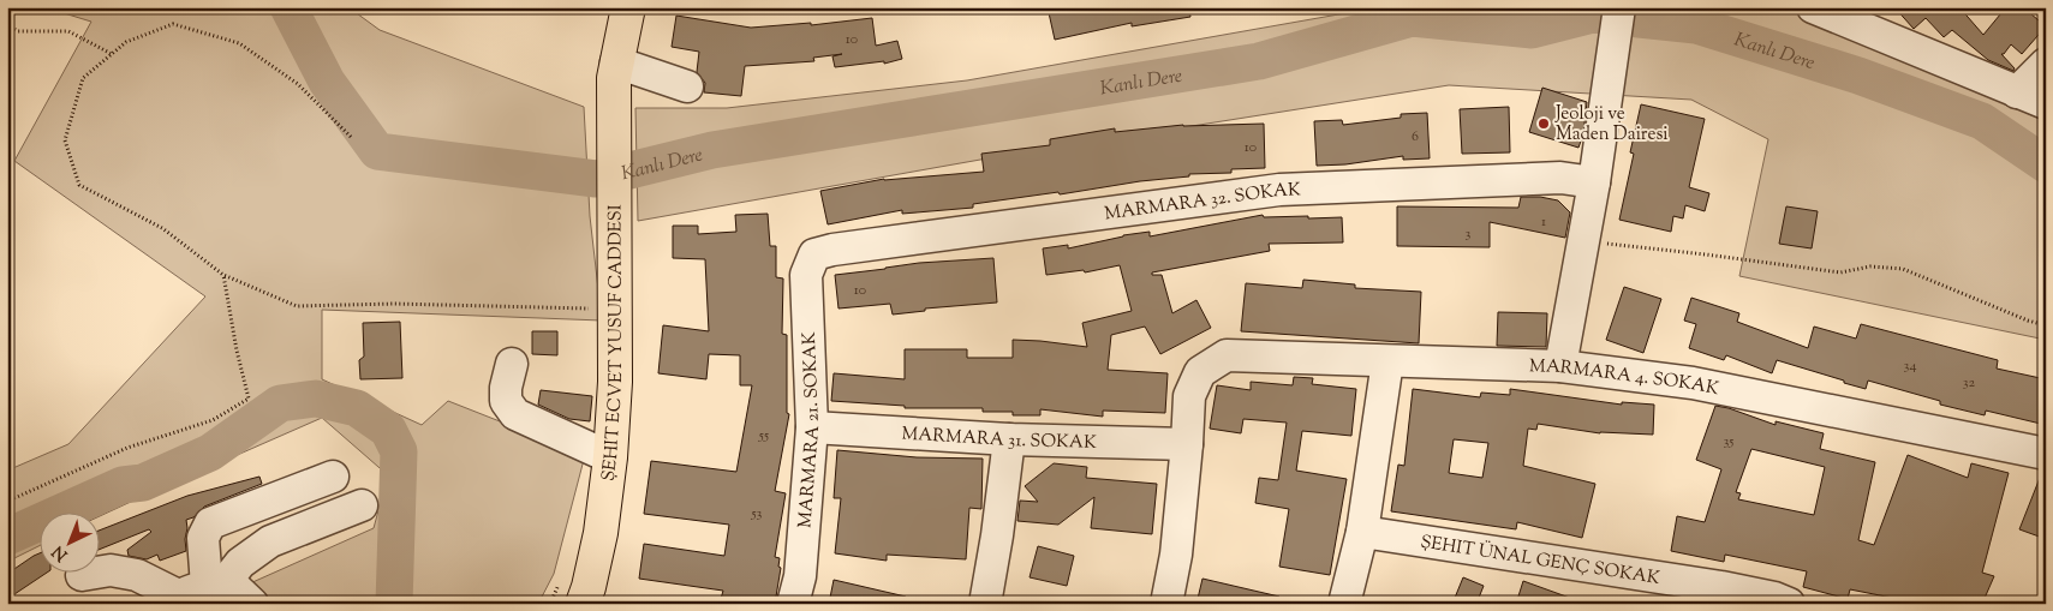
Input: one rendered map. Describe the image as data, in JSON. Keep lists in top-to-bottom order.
{
  "streets": {
    "main road": ["ŞEHIT ECVET YUSUF CADDESI"],
    "street": [
      "MARMARA 32. SOKAK",
      "MARMARA 4. SOKAK",
      "MARMARA 21. SOKAK",
      "MARMARA 31. SOKAK",
      "ŞEHIT ÜNAL GENÇ SOKAK"
    ]
  },
  "crossings": [
    ["MARMARA 32. SOKAK", "MARMARA 21. SOKAK"],
    ["MARMARA 4. SOKAK", "MARMARA 31. SOKAK"],
    ["MARMARA 21. SOKAK", "MARMARA 31. SOKAK"]
  ],
  "water": ["Kanlı Dere"],
  "places": ["Jeoloji ve Maden Dairesi"],
  "house_numbers": [
    "10",
    "6",
    "10",
    "1",
    "3",
    "10",
    "34",
    "32",
    "55",
    "35",
    "53"
  ],
  "north": "bottom left"
}
